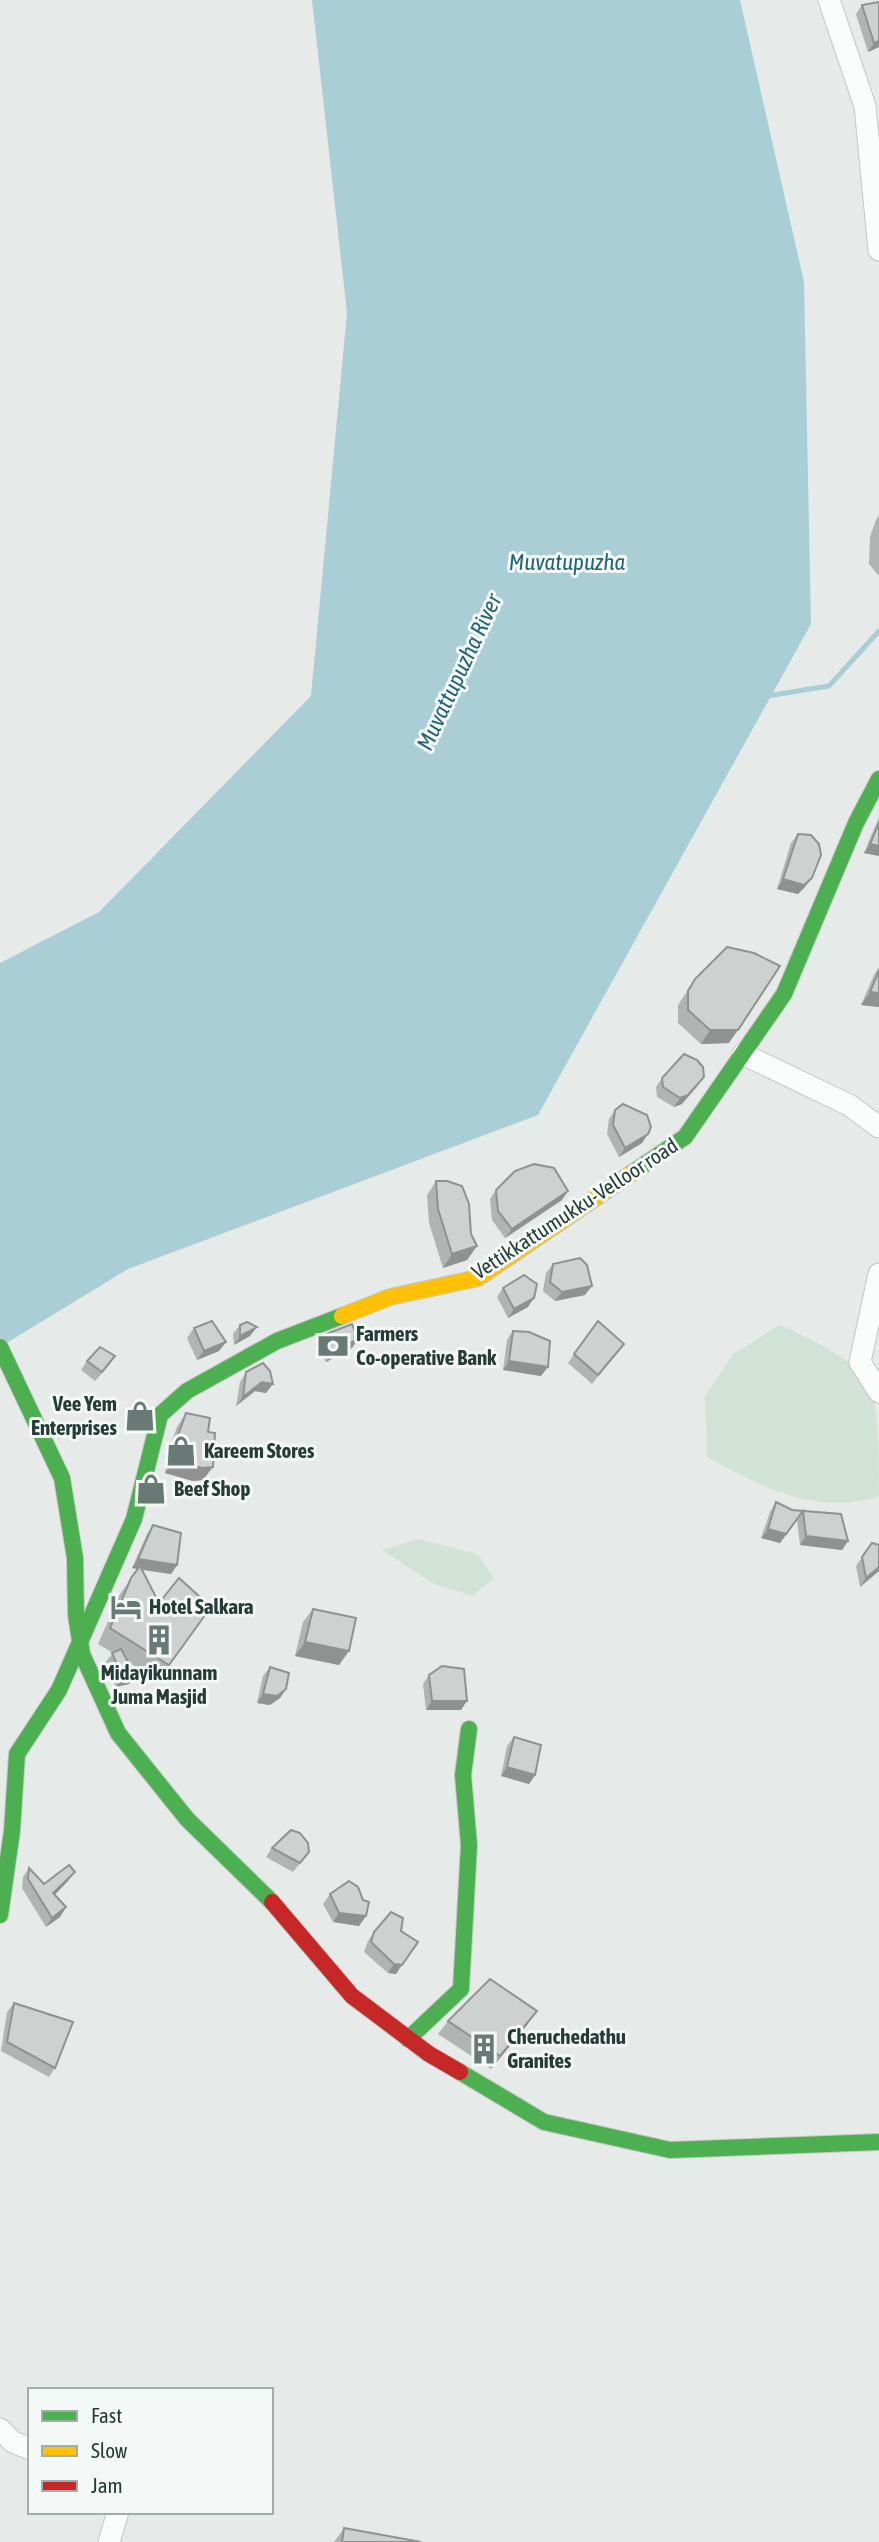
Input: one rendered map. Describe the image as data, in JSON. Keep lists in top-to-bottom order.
{
  "streets": {
    "street": ["Vettikkattumukku-Velloor road"]
  },
  "water": ["Muvatupuzha", "Muvattupuzha River"],
  "places": {
    "bank": ["Farmers Co-operative Bank"],
    "shop": ["Vee Yem Enterprises", "Kareem Stores", "Beef Shop"],
    "hotel": ["Hotel Salkara"],
    "building": ["Midayikunnam Juma Masjid", "Cheruchedathu Granites"]
  },
  "legend": ["Fast", "Slow", "Jam"]
}
